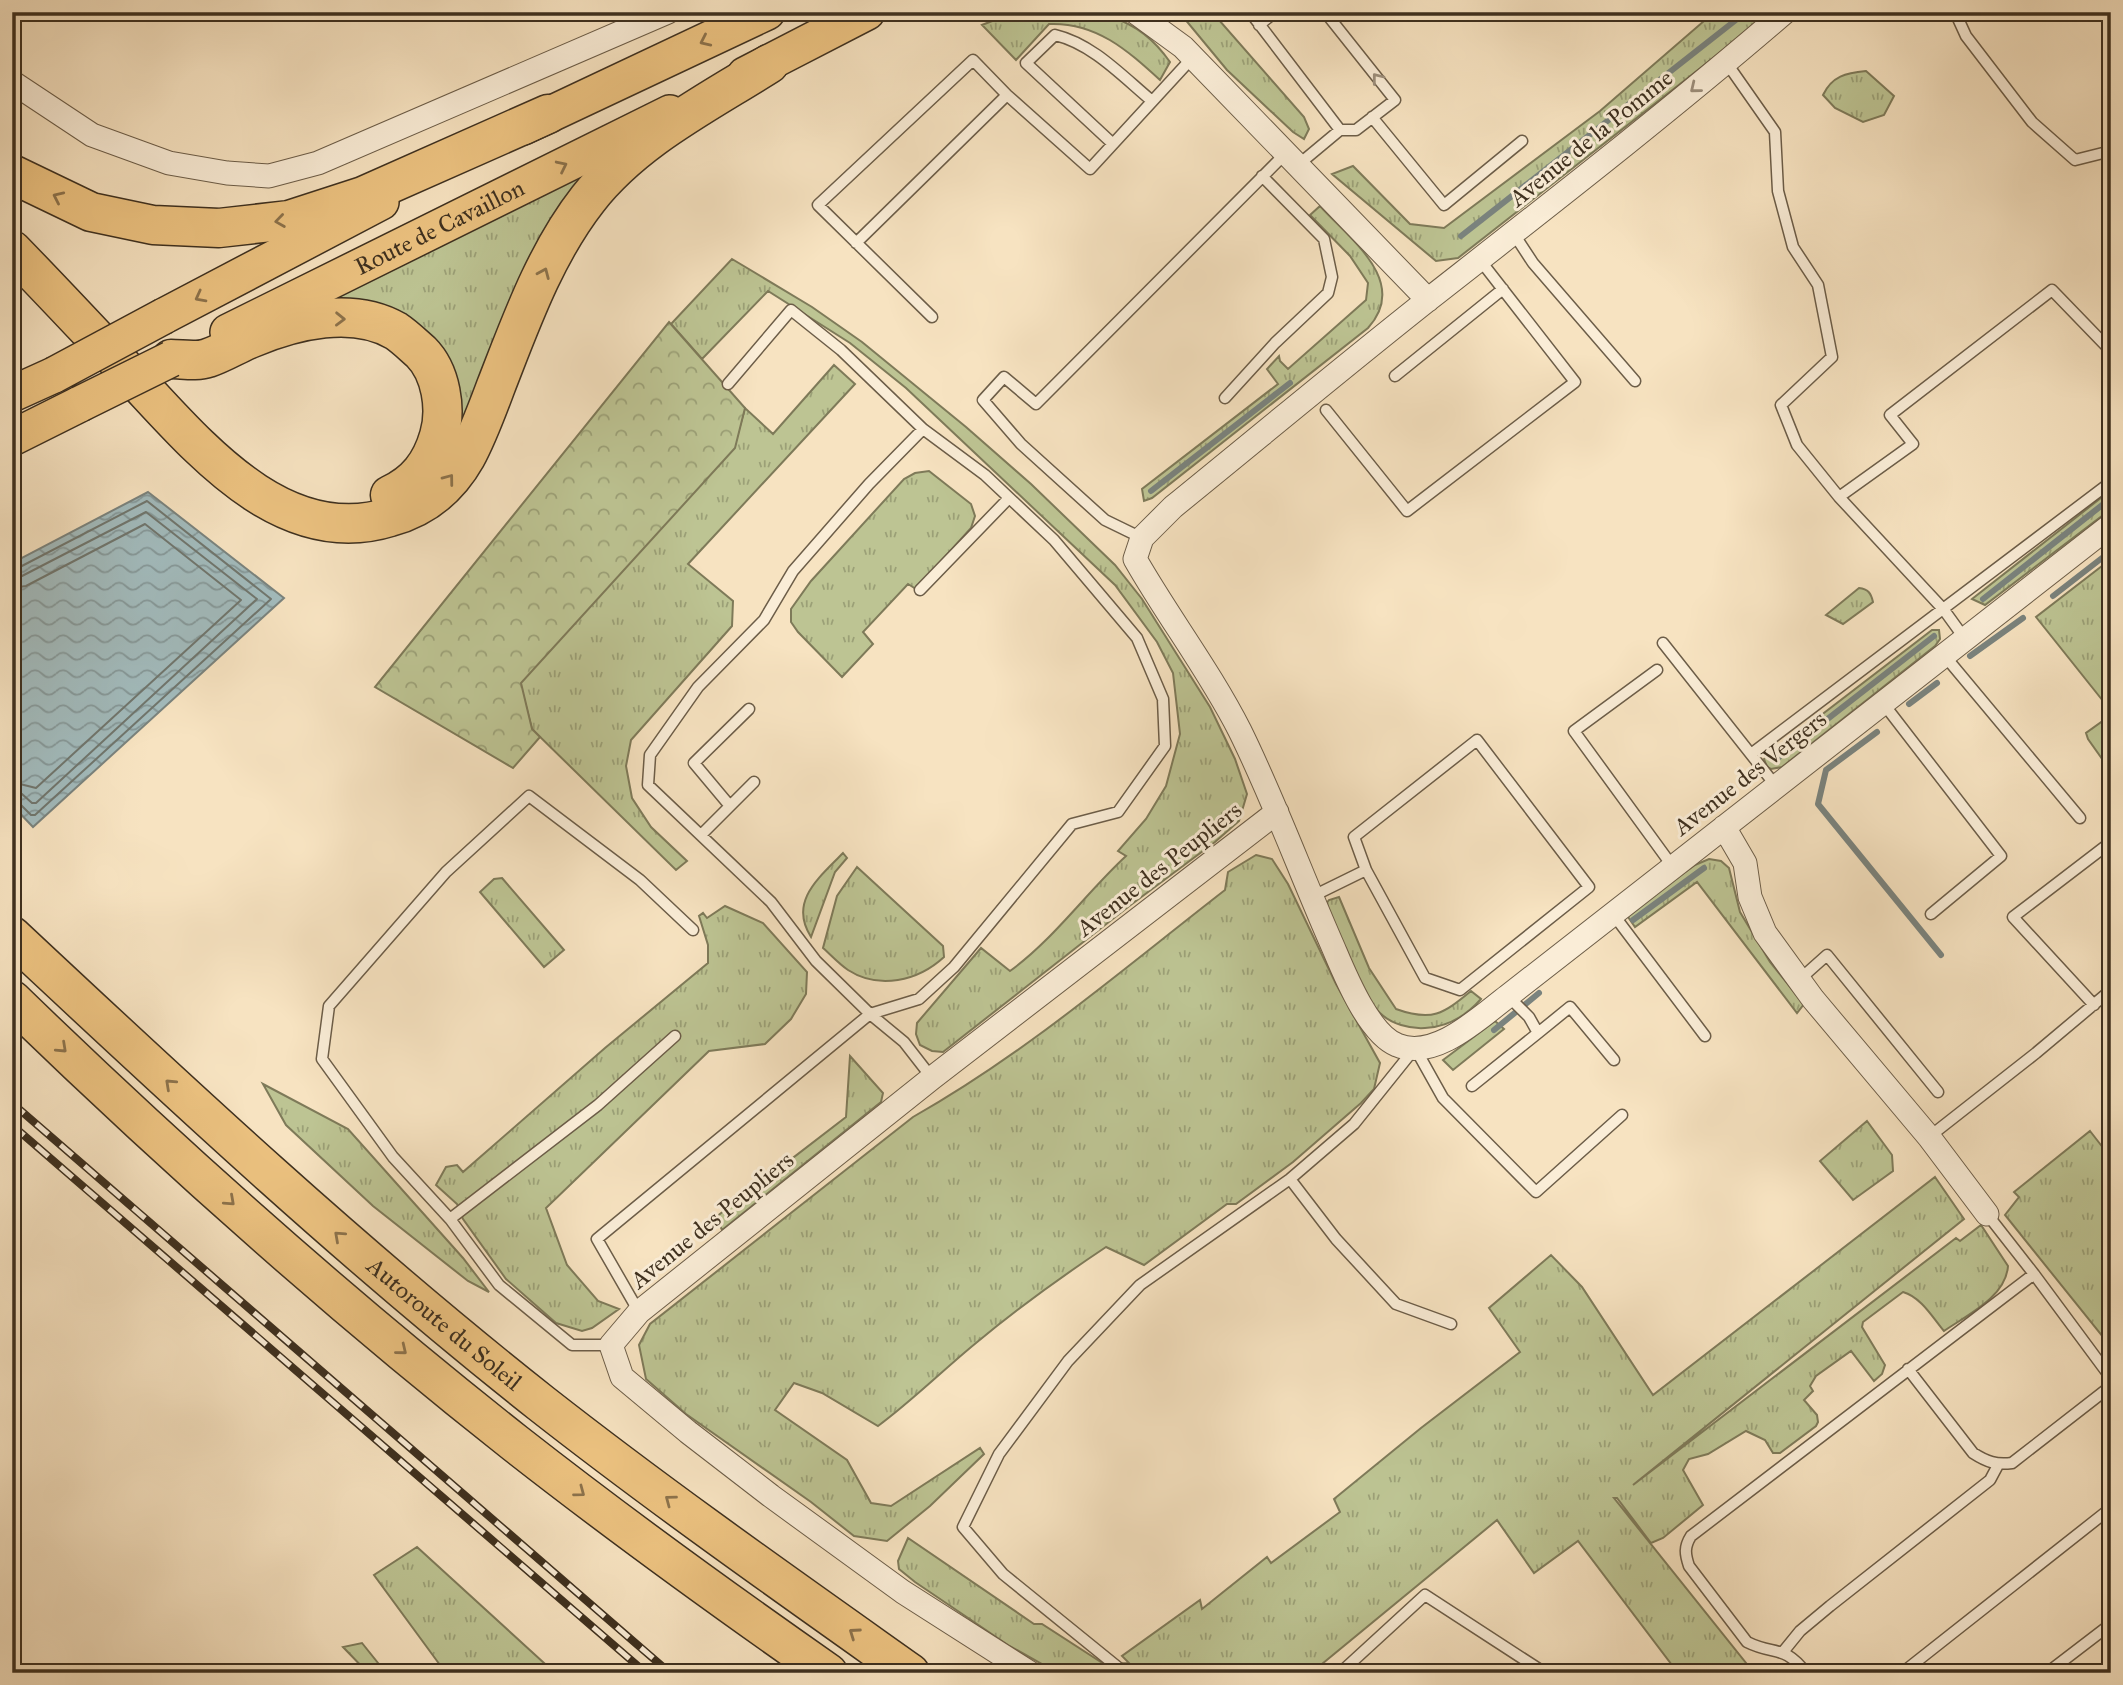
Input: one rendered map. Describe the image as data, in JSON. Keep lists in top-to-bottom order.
{
  "streets": {
    "highway": ["Autoroute du Soleil"],
    "main road": ["Route de Cavaillon"],
    "street": ["Avenue de la Pomme", "Avenue des Vergers", "Avenue des Peupliers"]
  }
}
